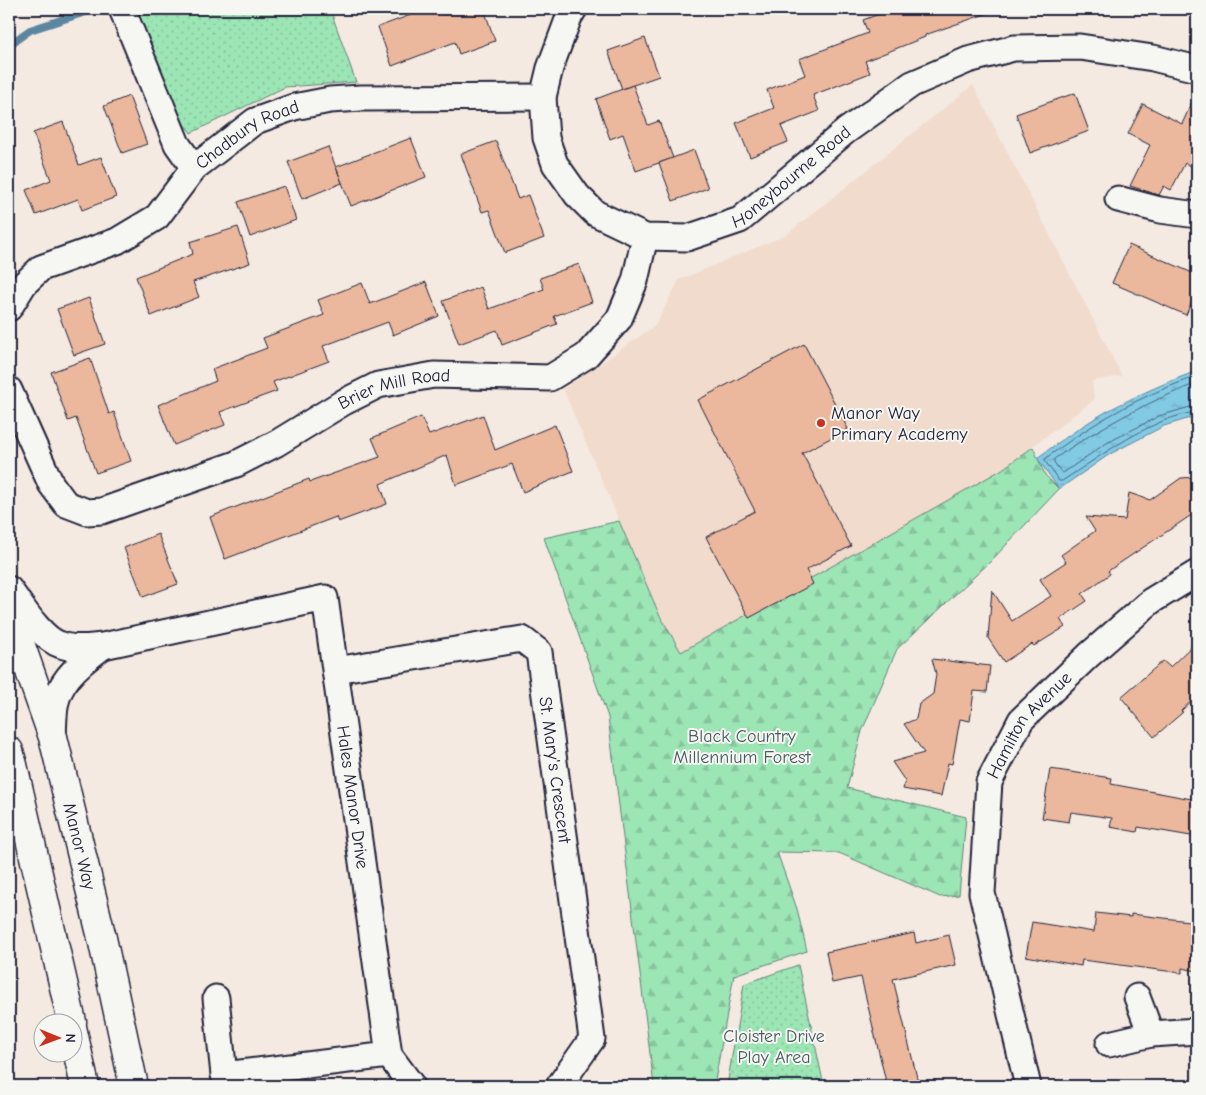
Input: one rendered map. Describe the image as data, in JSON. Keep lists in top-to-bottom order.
{
  "streets": {
    "highway": ["Manor Way"],
    "street": [
      "Chadbury Road",
      "Honeybourne Road",
      "Brier Mill Road",
      "Hamilton Avenue",
      "St. Mary's Crescent",
      "Hales Manor Drive"
    ]
  },
  "crossings": [
    ["Chadbury Road", "Honeybourne Road"],
    ["Honeybourne Road", "Brier Mill Road"],
    ["St. Mary's Crescent", "Hales Manor Drive"],
    ["Hales Manor Drive", "Manor Way"]
  ],
  "parks": ["Black Country Millennium Forest", "Cloister Drive Play Area"],
  "places": ["Manor Way Primary Academy"],
  "north": "right"
}
